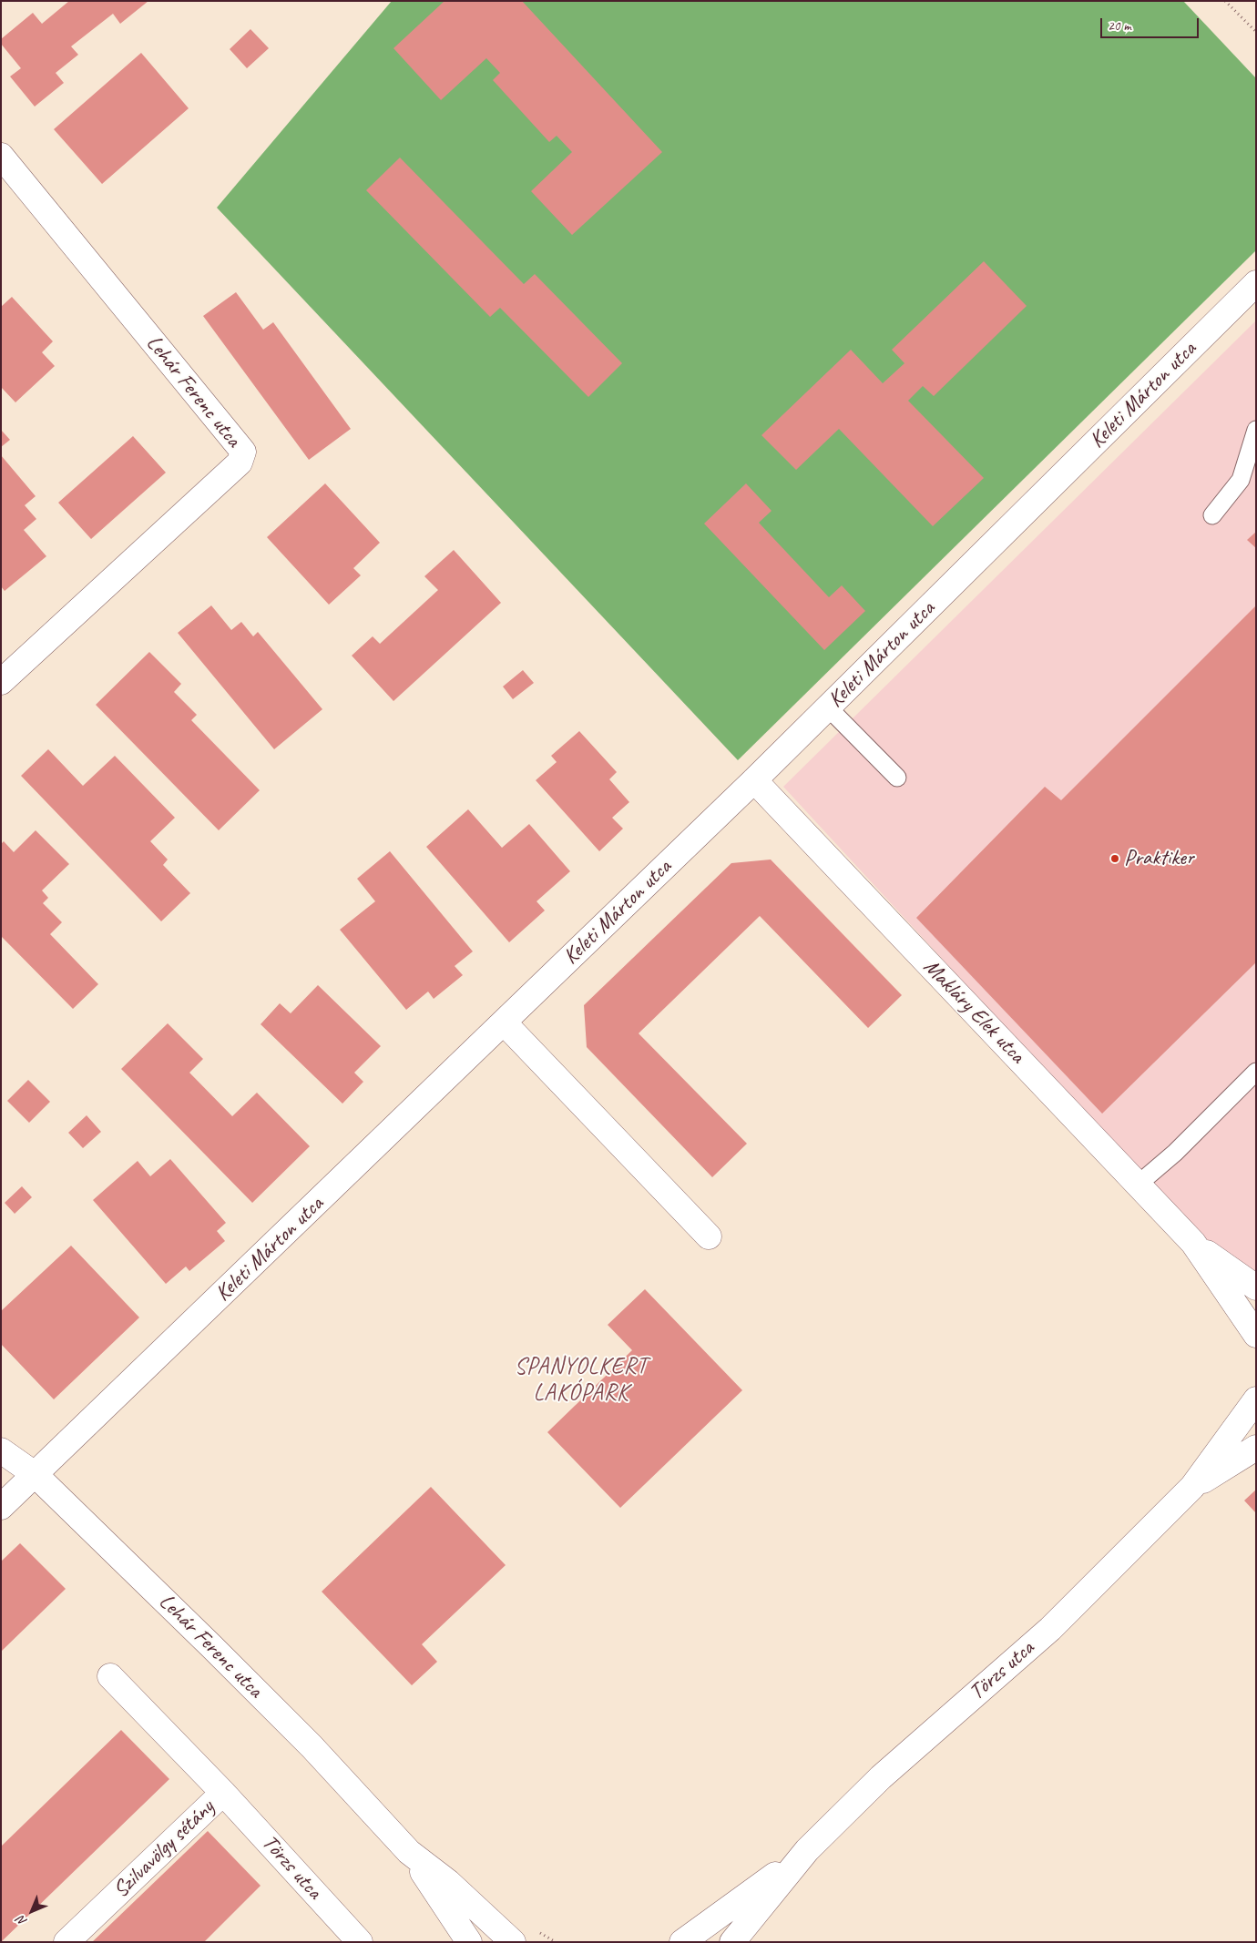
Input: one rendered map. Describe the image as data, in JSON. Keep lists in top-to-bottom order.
{
  "streets": {
    "street": [
      "Lehár Ferenc utca",
      "Keleti Márton utca",
      "Makláry Elek utca",
      "Törzs utca",
      "Szilvavölgy sétány"
    ]
  },
  "crossings": [
    ["Lehár Ferenc utca", "Keleti Márton utca"],
    ["Keleti Márton utca", "Makláry Elek utca"],
    ["Törzs utca", "Szilvavölgy sétány"]
  ],
  "districts": ["SPANYOLKERT LAKÓPARK"],
  "places": ["Praktiker"],
  "scale_bar": "20 m",
  "north": "bottom left"
}
